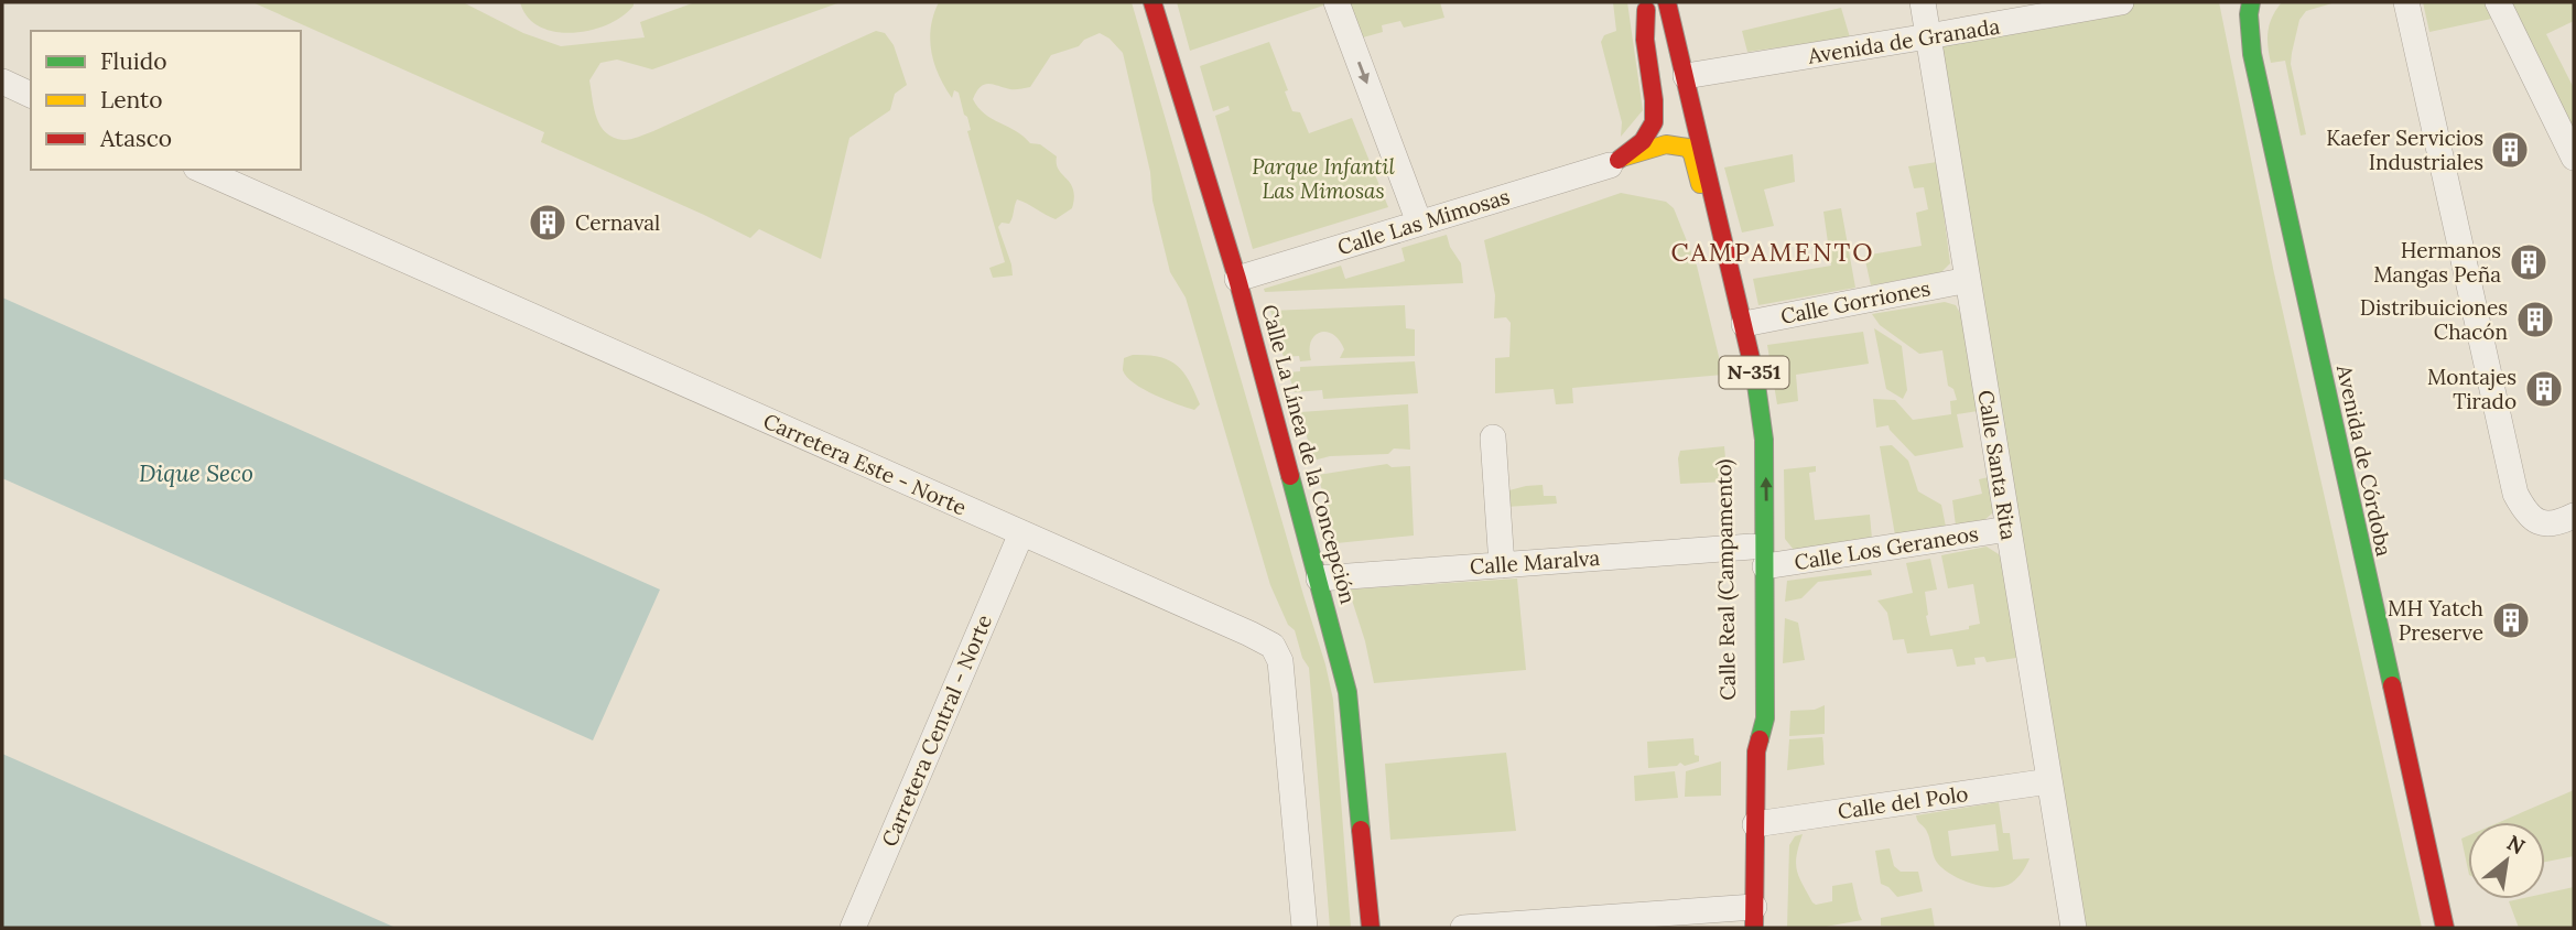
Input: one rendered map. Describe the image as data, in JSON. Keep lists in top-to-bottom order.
{
  "streets": {
    "main road": [
      "N-351",
      "Calle La Línea de la Concepción",
      "Avenida de Córdoba",
      "Calle Real (Campamento)"
    ],
    "street": [
      "Avenida de Granada",
      "Calle Las Mimosas",
      "Calle Gorriones",
      "Carretera Este - Norte",
      "Calle Santa Rita",
      "Calle Los Geraneos",
      "Calle Maralva",
      "Carretera Central - Norte",
      "Calle del Polo"
    ]
  },
  "crossings": [
    ["Avenida de Granada", "Calle Santa Rita"],
    ["Avenida de Granada", "Calle Real (Campamento)"],
    ["Calle Las Mimosas", "Calle La Línea de la Concepción"],
    ["Calle Gorriones", "Calle Santa Rita"],
    ["Calle Gorriones", "Calle Real (Campamento)"],
    ["Calle La Línea de la Concepción", "Calle Maralva"],
    ["Carretera Este - Norte", "Carretera Central - Norte"],
    ["Calle Santa Rita", "Calle Los Geraneos"],
    ["Calle Santa Rita", "Calle del Polo"],
    ["Calle Los Geraneos", "Calle Maralva"],
    ["Calle Los Geraneos", "Calle Real (Campamento)"],
    ["Calle Maralva", "Calle Real (Campamento)"],
    ["Calle Real (Campamento)", "Calle del Polo"]
  ],
  "districts": ["CAMPAMENTO"],
  "water": ["Dique Seco"],
  "parks": ["Parque Infantil Las Mimosas"],
  "places": {
    "building": [
      "Kaefer Servicios Industriales",
      "Cernaval",
      "Hermanos Mangas Peña",
      "Distribuiciones Chacón",
      "Montajes Tirado",
      "MH Yatch Preserve"
    ]
  },
  "legend": ["Fluido", "Lento", "Atasco"],
  "north": "top right"
}
